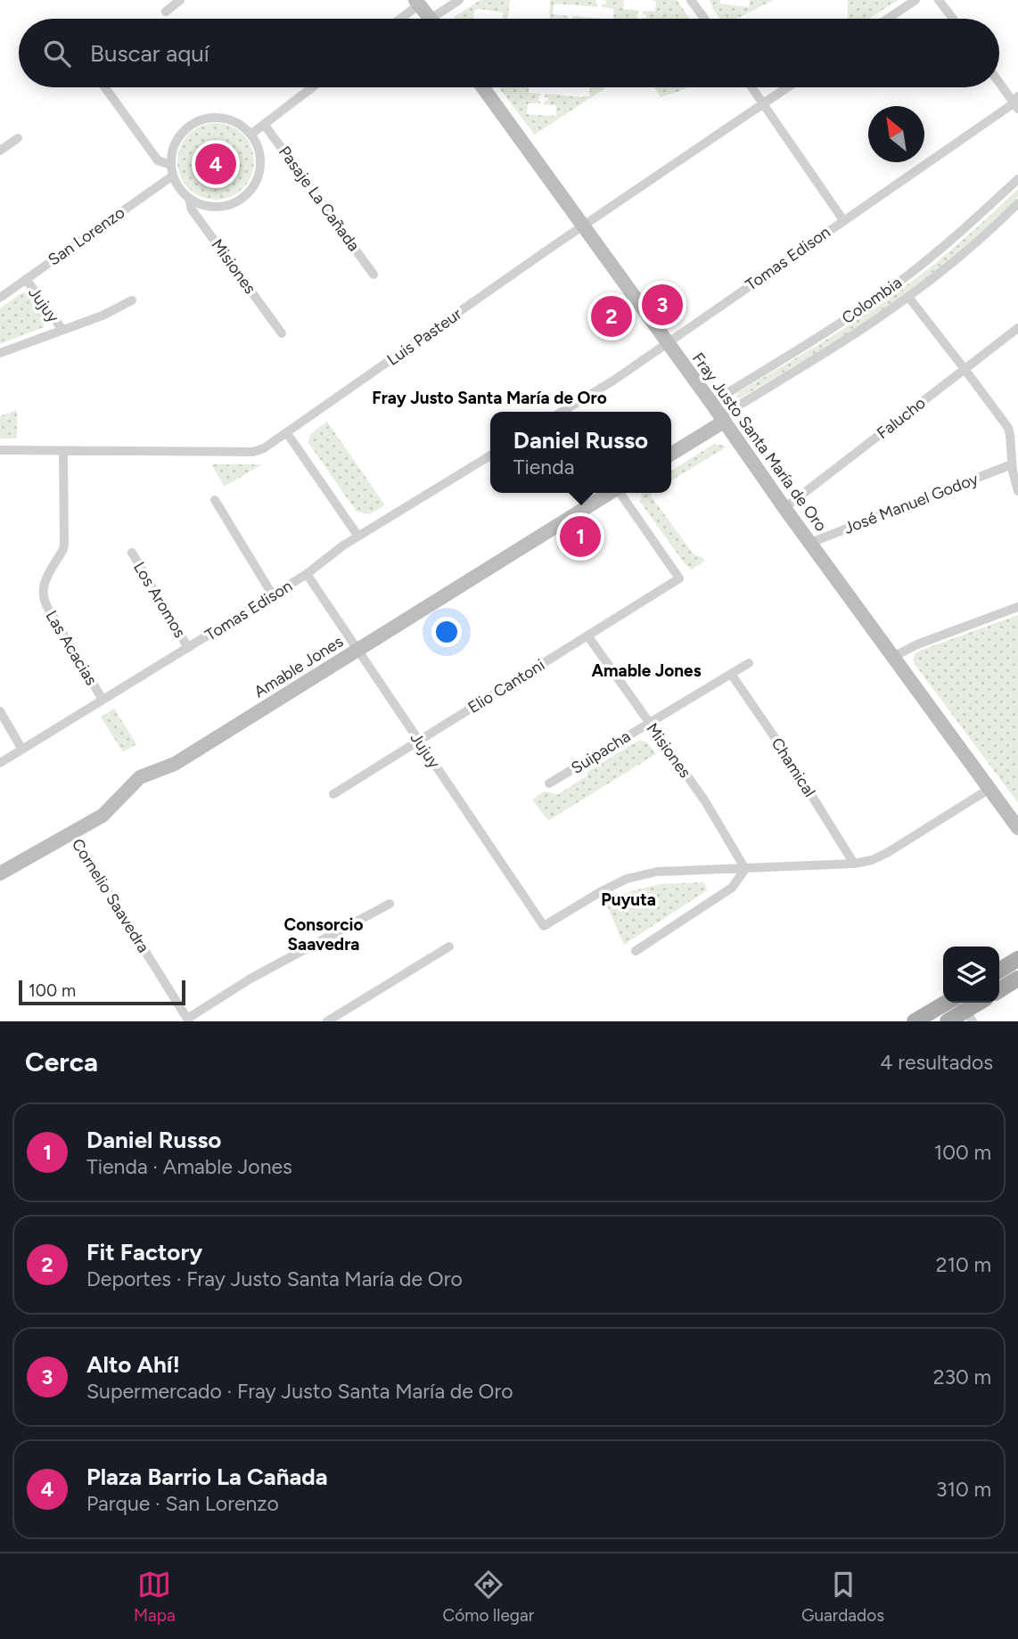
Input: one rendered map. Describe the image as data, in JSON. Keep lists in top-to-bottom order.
{
  "streets": {
    "main road": ["Fray Justo Santa María de Oro", "Amable Jones"],
    "street": [
      "Pasaje La Cañada",
      "San Lorenzo",
      "Tomas Edison",
      "Misiones",
      "Colombia",
      "Jujuy",
      "Luis Pasteur",
      "Falucho",
      "José Manuel Godoy",
      "Los Aromos",
      "Las Acacias",
      "Elio Cantoni",
      "Suipacha",
      "Chamical",
      "Cornelio Saavedra"
    ]
  },
  "crossings": [
    ["San Lorenzo", "Misiones"],
    ["San Lorenzo", "Jujuy"],
    ["Tomas Edison", "Jujuy"],
    ["Tomas Edison", "Fray Justo Santa María de Oro"],
    ["Tomas Edison", "Los Aromos"],
    ["Tomas Edison", "Las Acacias"],
    ["Misiones", "Jujuy"],
    ["Misiones", "Elio Cantoni"],
    ["Misiones", "Suipacha"],
    ["Colombia", "Fray Justo Santa María de Oro"],
    ["Jujuy", "Amable Jones"],
    ["Jujuy", "Elio Cantoni"],
    ["Luis Pasteur", "Fray Justo Santa María de Oro"],
    ["Luis Pasteur", "Las Acacias"],
    ["Falucho", "Fray Justo Santa María de Oro"],
    ["Fray Justo Santa María de Oro", "José Manuel Godoy"],
    ["Amable Jones", "Cornelio Saavedra"],
    ["Suipacha", "Chamical"]
  ],
  "districts": [
    "Fray Justo Santa María de Oro",
    "Amable Jones",
    "Puyuta",
    "Consorcio Saavedra"
  ],
  "scale_bar": "100 m",
  "north": "top left",
  "page": {
    "search": "Buscar aquí",
    "pins": [
      "4",
      "3",
      "2",
      "1"
    ],
    "popup": ["Daniel Russo", "Tienda"],
    "scale": "100 m",
    "heading": ["Cerca", "4 resultados"],
    "list": [
      {
        "mark": "1",
        "name": "Daniel Russo",
        "note": "Tienda · Amable Jones",
        "value": "100 m"
      },
      {
        "mark": "2",
        "name": "Fit Factory",
        "note": "Deportes · Fray Justo Santa María de Oro",
        "value": "210 m"
      },
      {
        "mark": "3",
        "name": "Alto Ahí!",
        "note": "Supermercado · Fray Justo Santa María de Oro",
        "value": "230 m"
      },
      {
        "mark": "4",
        "name": "Plaza Barrio La Cañada",
        "note": "Parque · San Lorenzo",
        "value": "310 m"
      }
    ],
    "nav": ["Mapa", "Cómo llegar", "Guardados"]
  }
}
